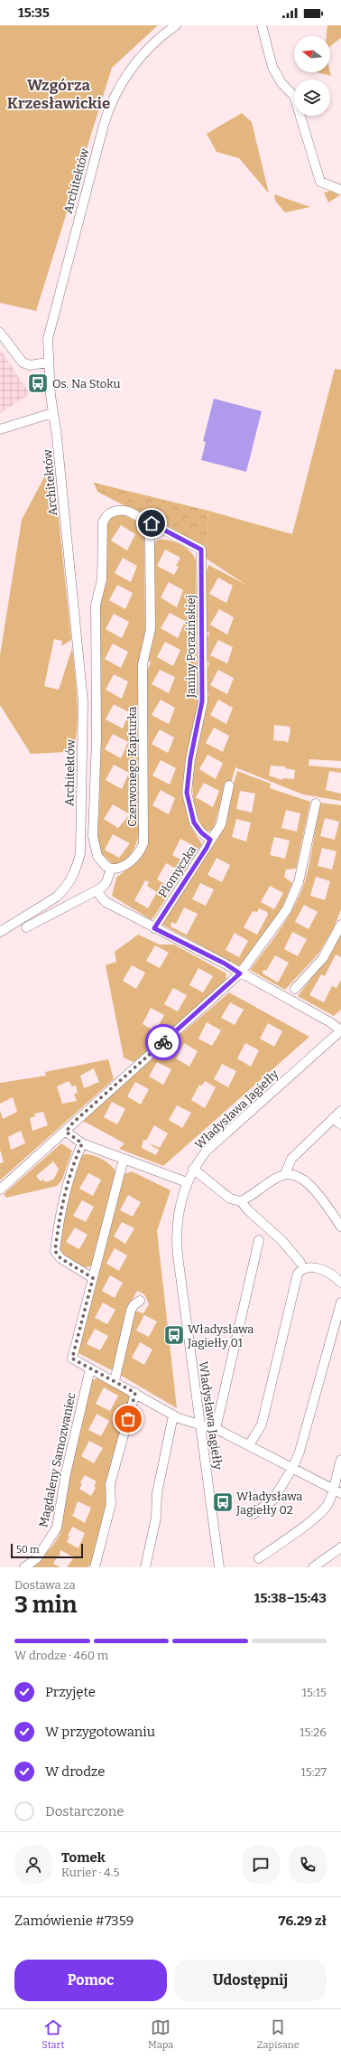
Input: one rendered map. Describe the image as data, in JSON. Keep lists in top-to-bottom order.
{
  "streets": {
    "street": [
      "Architektów",
      "Janiny Porazińskiej",
      "Czerwonego Kapturka",
      "Płomyczka",
      "Władysława Jagiełły",
      "Magdaleny Samozwaniec"
    ]
  },
  "crossings": [
    ["Janiny Porazińskiej", "Czerwonego Kapturka"],
    ["Janiny Porazińskiej", "Płomyczka"]
  ],
  "districts": ["Wzgórza Krzesławickie"],
  "places": {
    "bus stop": ["Os. Na Stoku", "Władysława Jagiełły 01", "Władysława Jagiełły 02"]
  },
  "scale_bar": "50 m",
  "north": "left",
  "page": {
    "status": "15:35",
    "scale": "50 m",
    "heading": ["3 min", "Dostawa za", "15:38–15:43"],
    "panel": [
      "Tomek",
      "Kurier · 4.5",
      "Zamówienie #7359",
      "76.29 zł"
    ],
    "bar": "W drodze · 460 m",
    "list": [
      ["Przyjęte", "15:15"],
      ["W przygotowaniu", "15:26"],
      ["W drodze", "15:27"],
      "Dostarczone"
    ],
    "buttons": ["Pomoc", "Udostępnij"],
    "tabs": ["Start", "Mapa", "Zapisane"]
  }
}
